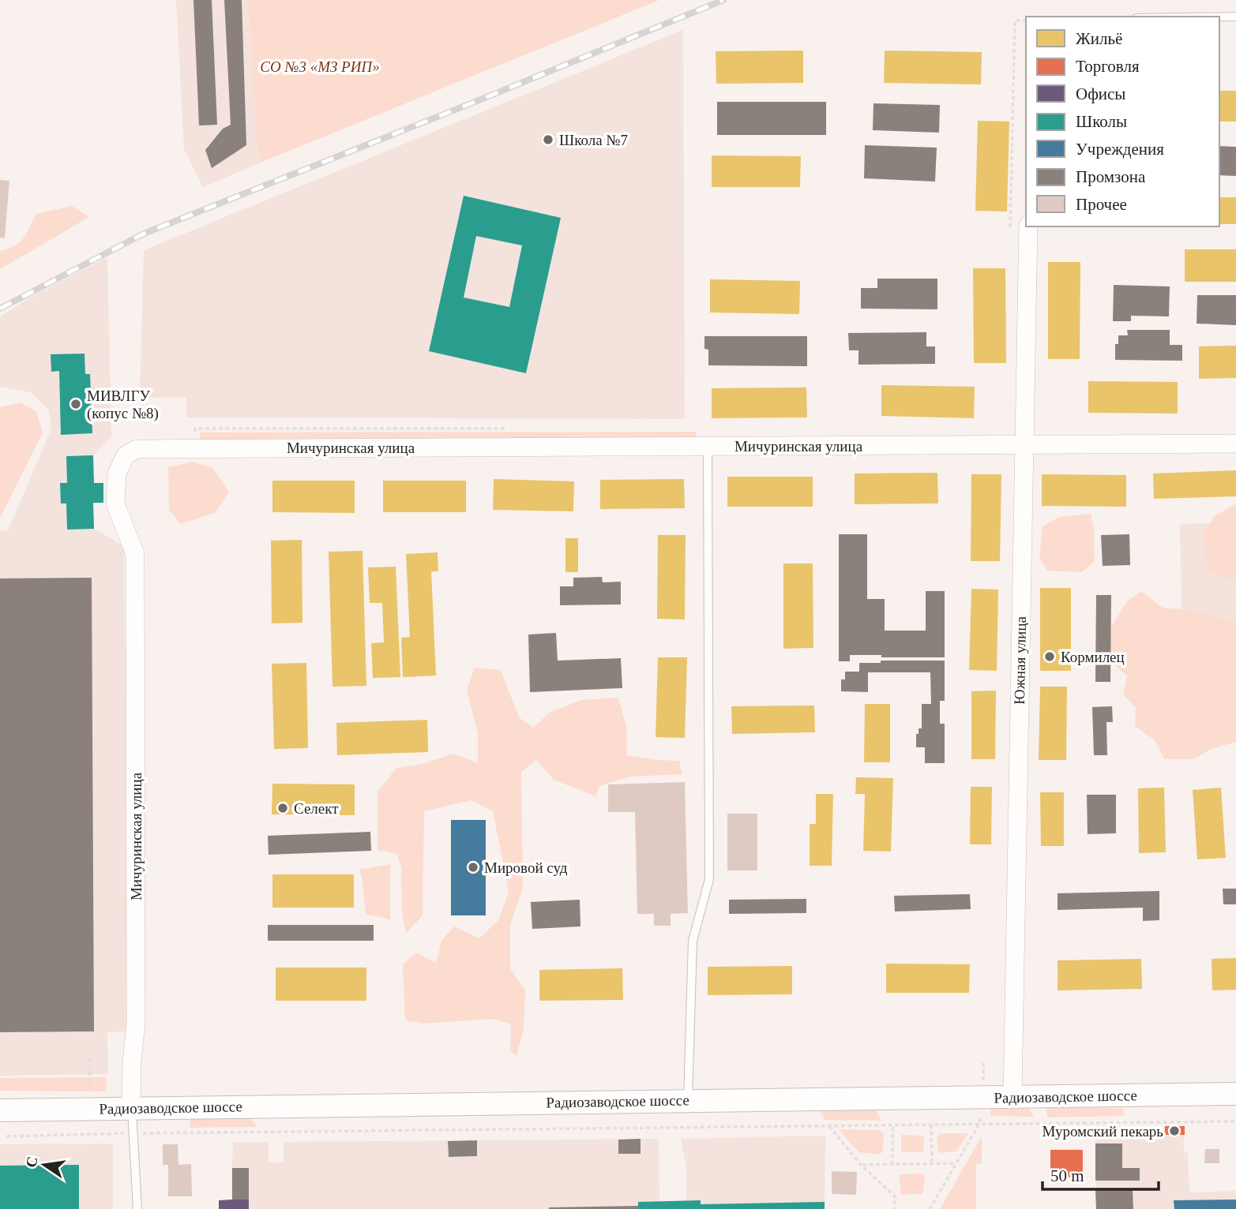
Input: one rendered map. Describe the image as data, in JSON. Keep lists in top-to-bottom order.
{
  "streets": {
    "street": ["Мичуринская улица", "Южная улица", "Радиозаводское шоссе"]
  },
  "crossings": [
    ["Мичуринская улица", "Южная улица"],
    ["Мичуринская улица", "Радиозаводское шоссе"],
    ["Южная улица", "Радиозаводское шоссе"]
  ],
  "parks": ["СО №3 «МЗ РИП»"],
  "places": [
    "Школа №7",
    "МИВЛГУ (копус №8)",
    "Кормилец",
    "Селект",
    "Мировой суд",
    "Муромский пекарь"
  ],
  "legend": [
    "Жильё",
    "Торговля",
    "Офисы",
    "Школы",
    "Учреждения",
    "Промзона",
    "Прочее"
  ],
  "scale_bar": "50 m",
  "north": "left"
}
